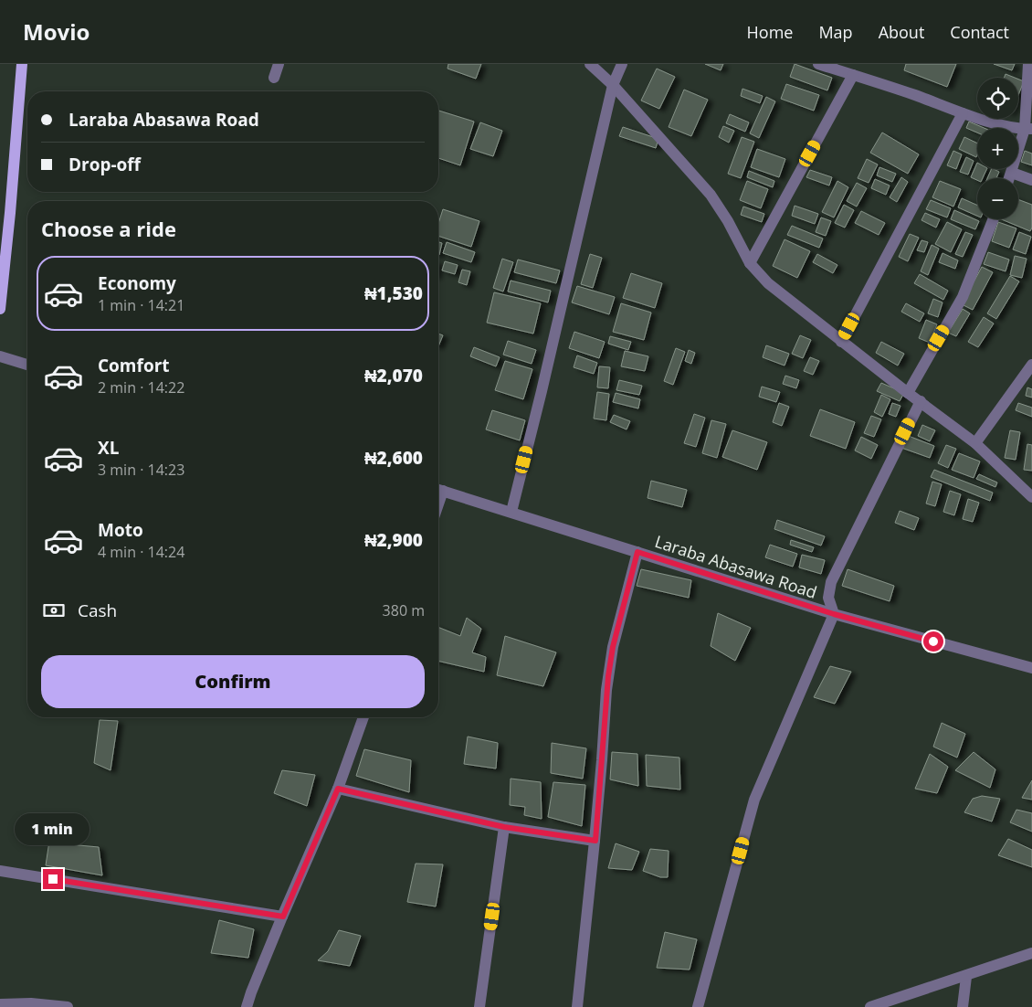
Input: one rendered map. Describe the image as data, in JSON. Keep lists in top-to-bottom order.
{
  "streets": {
    "street": ["Laraba Abasawa Road"]
  },
  "page": {
    "header": "Movio",
    "nav": [
      "Home",
      "Map",
      "About",
      "Contact"
    ],
    "map_buttons": ["+", "−"],
    "banner": ["Laraba Abasawa Road", "Drop-off"],
    "heading": "Choose a ride",
    "list": [
      {
        "name": "Economy",
        "note": "1 min · 14:21",
        "value": "₦1,530"
      },
      {
        "name": "Comfort",
        "note": "2 min · 14:22",
        "value": "₦2,070"
      },
      {
        "name": "XL",
        "note": "3 min · 14:23",
        "value": "₦2,600"
      },
      {
        "name": "Moto",
        "note": "4 min · 14:24",
        "value": "₦2,900"
      }
    ],
    "pay": ["Cash", "380 m"],
    "buttons": "Confirm",
    "bubble": "1 min"
  }
}
